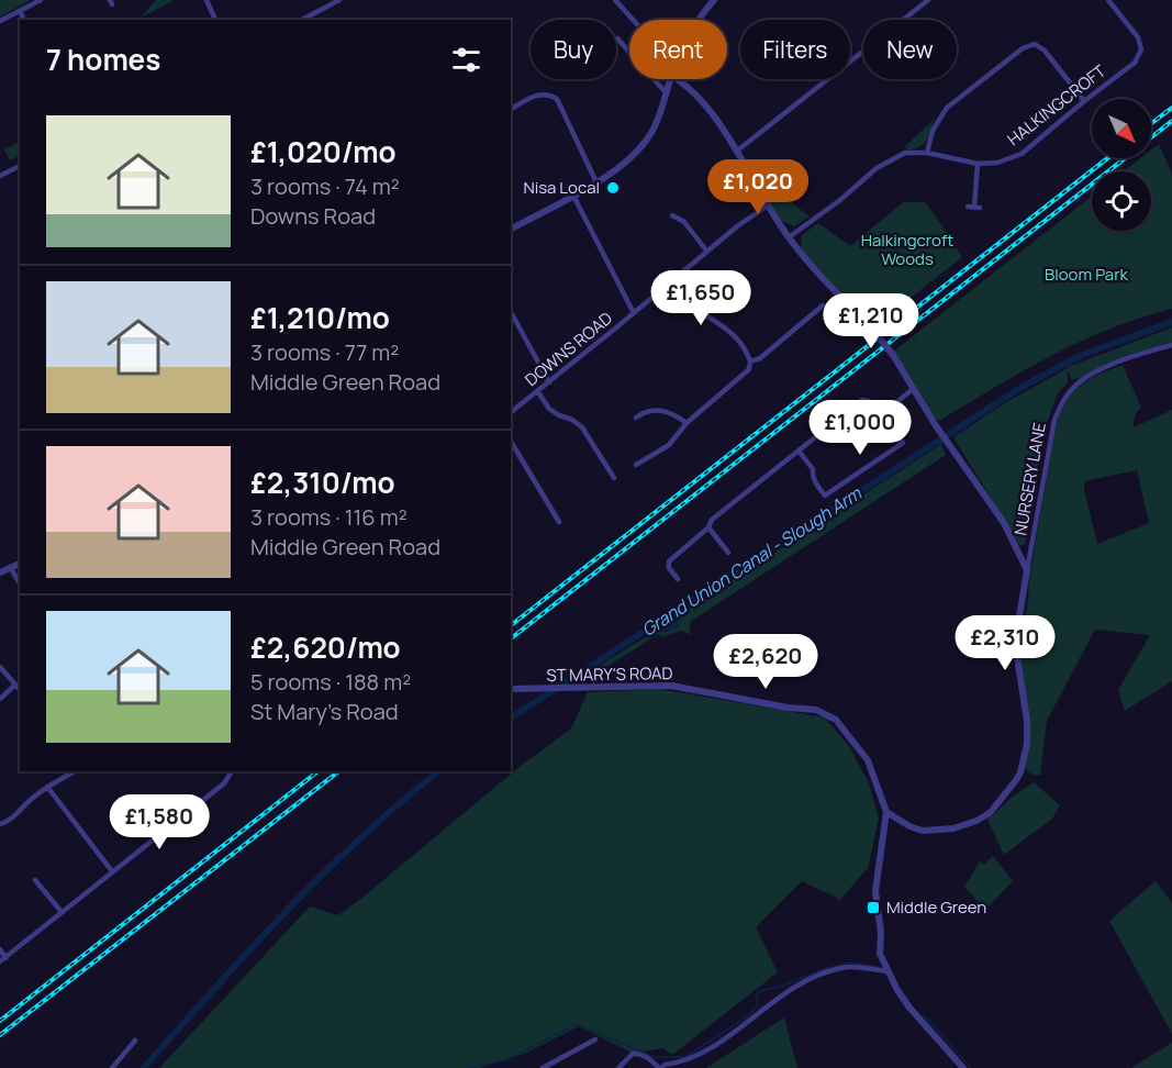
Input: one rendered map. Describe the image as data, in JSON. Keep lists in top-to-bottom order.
{
  "streets": {
    "street": [
      "HALKINGCROFT",
      "DOWNS ROAD",
      "NURSERY LANE",
      "ST MARY'S ROAD"
    ]
  },
  "water": ["Grand Union Canal - Slough Arm"],
  "parks": ["Halkingcroft Woods", "Bloom Park"],
  "places": {
    "other": ["Nisa Local"],
    "transit": ["Middle Green"]
  },
  "north": "bottom right",
  "page": {
    "chip": [
      "Buy",
      "Rent",
      "Filters",
      "New"
    ],
    "heading": "7 homes",
    "list": [
      {
        "name": "£1,020/mo",
        "note": "3 rooms · 74 m² · Downs Road"
      },
      {
        "name": "£1,210/mo",
        "note": "3 rooms · 77 m² · Middle Green Road"
      },
      {
        "name": "£2,310/mo",
        "note": "3 rooms · 116 m² · Middle Green Road"
      },
      {
        "name": "£2,620/mo",
        "note": "5 rooms · 188 m² · St Mary's Road"
      }
    ],
    "price": [
      "£1,020",
      "£1,650",
      "£1,210",
      "£1,000",
      "£2,310",
      "£2,620",
      "£1,580"
    ]
  }
}
